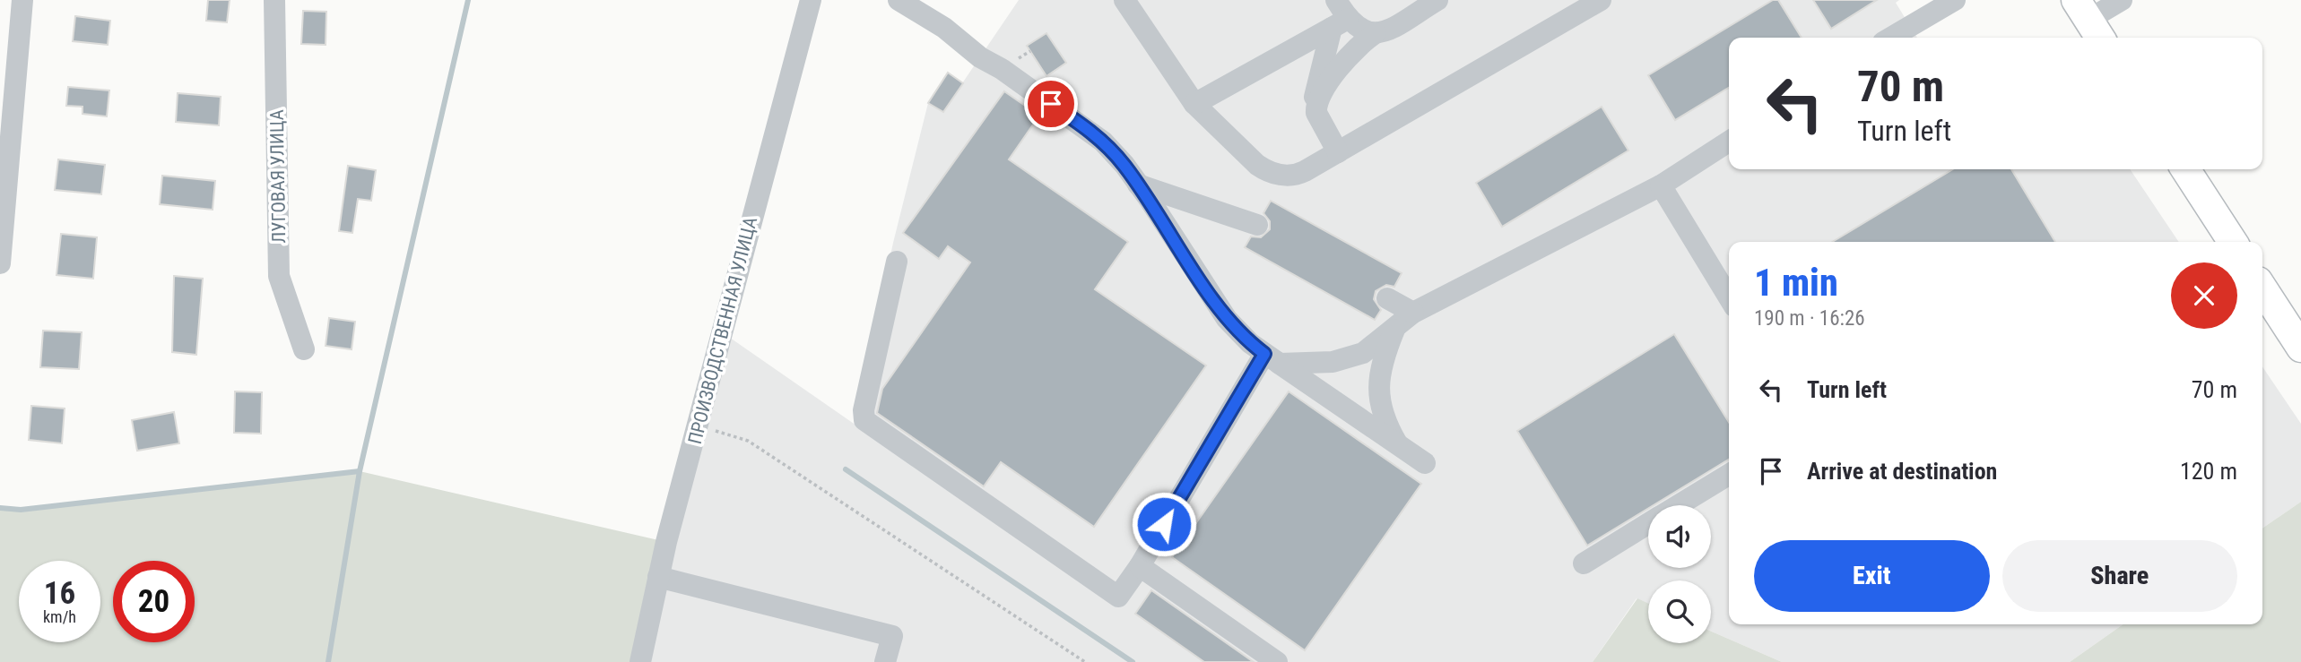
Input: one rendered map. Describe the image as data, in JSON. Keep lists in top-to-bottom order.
{
  "streets": {
    "street": ["ЛУГОВАЯ УЛИЦА", "ПРОИЗВОДСТВЕННАЯ УЛИЦА"]
  },
  "page": {
    "turn": ["70 m", "Turn left"],
    "heading": ["1 min", "190 m · 16:26"],
    "list": [
      {
        "name": "Turn left",
        "value": "70 m"
      },
      {
        "name": "Arrive at destination",
        "value": "120 m"
      }
    ],
    "buttons": ["Exit", "Share"],
    "speed": "16 km/h",
    "limit": "20"
  }
}
